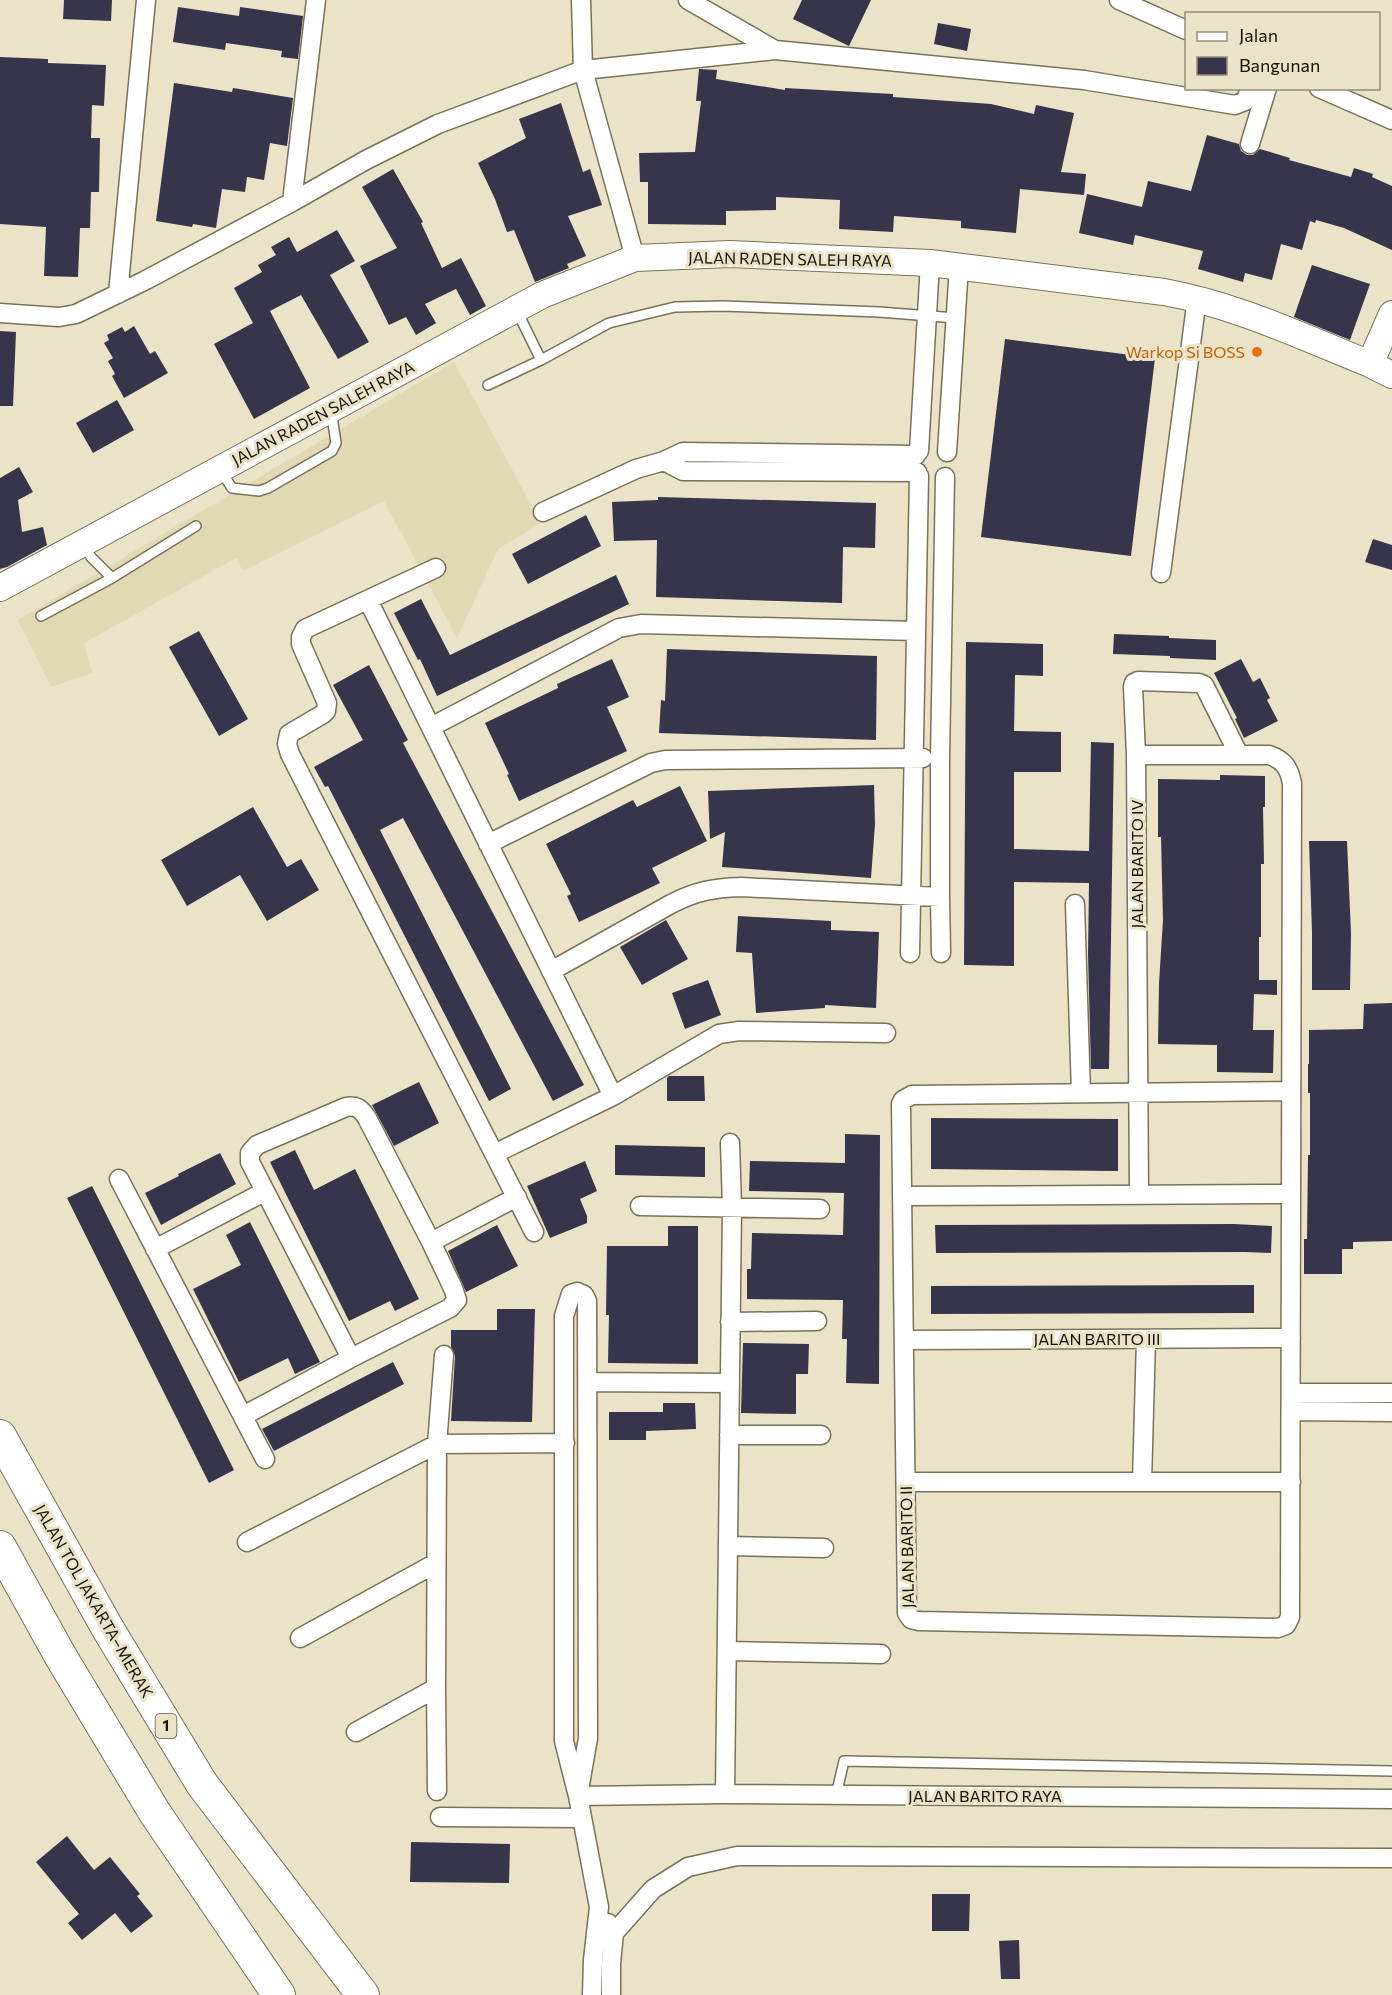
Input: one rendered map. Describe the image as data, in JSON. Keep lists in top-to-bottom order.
{
  "streets": {
    "highway": ["JALAN TOL JAKARTA–MERAK", "1"],
    "main road": ["JALAN RADEN SALEH RAYA"],
    "street": [
      "JALAN BARITO IV",
      "JALAN BARITO III",
      "JALAN BARITO II",
      "JALAN BARITO RAYA"
    ]
  },
  "crossings": [
    ["JALAN BARITO III", "JALAN BARITO II"]
  ],
  "places": ["Warkop Si BOSS"],
  "legend": ["Jalan", "Bangunan"]
}
